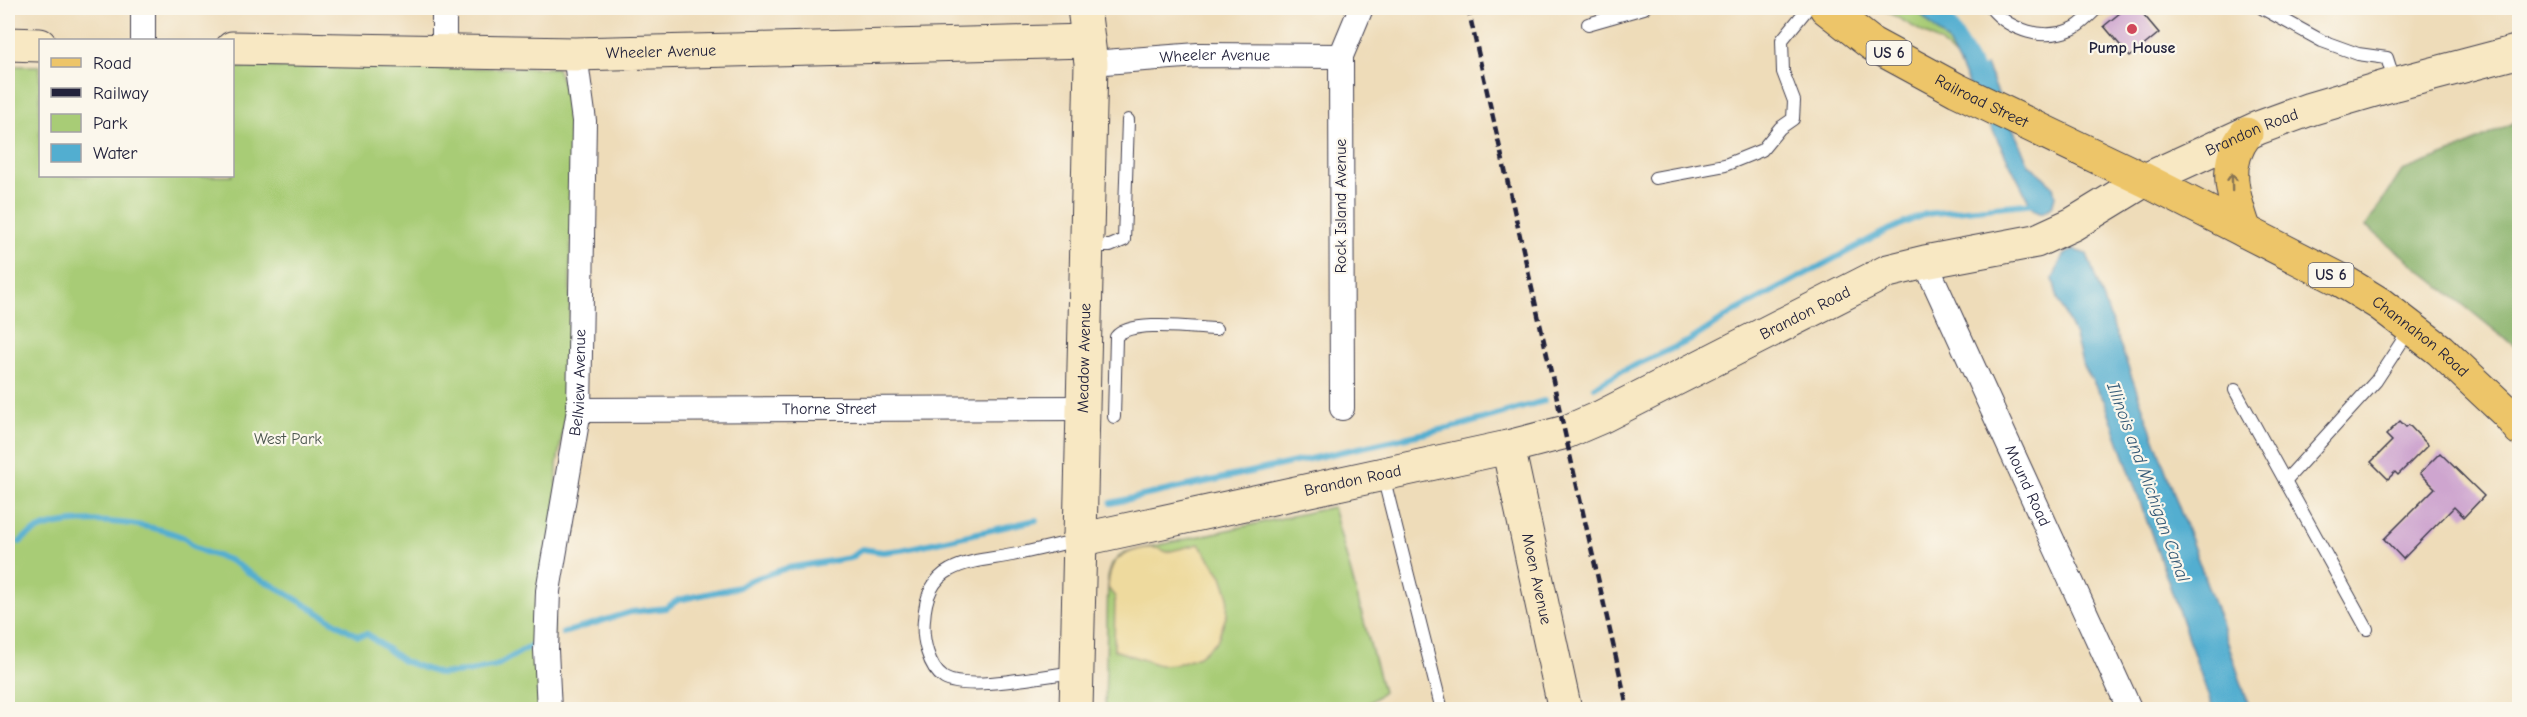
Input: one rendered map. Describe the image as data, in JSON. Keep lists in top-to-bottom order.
{
  "streets": {
    "main road": ["US 6", "Railroad Street", "Channahon Road"],
    "street": [
      "Wheeler Avenue",
      "Brandon Road",
      "Rock Island Avenue",
      "Meadow Avenue",
      "Bellview Avenue",
      "Thorne Street",
      "Mound Road",
      "Moen Avenue"
    ]
  },
  "crossings": [
    ["Wheeler Avenue", "Rock Island Avenue"],
    ["Wheeler Avenue", "Meadow Avenue"],
    ["Wheeler Avenue", "Bellview Avenue"],
    ["Railroad Street", "Brandon Road"],
    ["Railroad Street", "Channahon Road"],
    ["Brandon Road", "Channahon Road"],
    ["Brandon Road", "Meadow Avenue"],
    ["Brandon Road", "Mound Road"],
    ["Brandon Road", "Moen Avenue"],
    ["Meadow Avenue", "Thorne Street"],
    ["Bellview Avenue", "Thorne Street"]
  ],
  "water": ["Illinois and Michigan Canal"],
  "parks": ["West Park"],
  "places": ["Pump House"],
  "legend": [
    "Road",
    "Railway",
    "Park",
    "Water"
  ]
}
